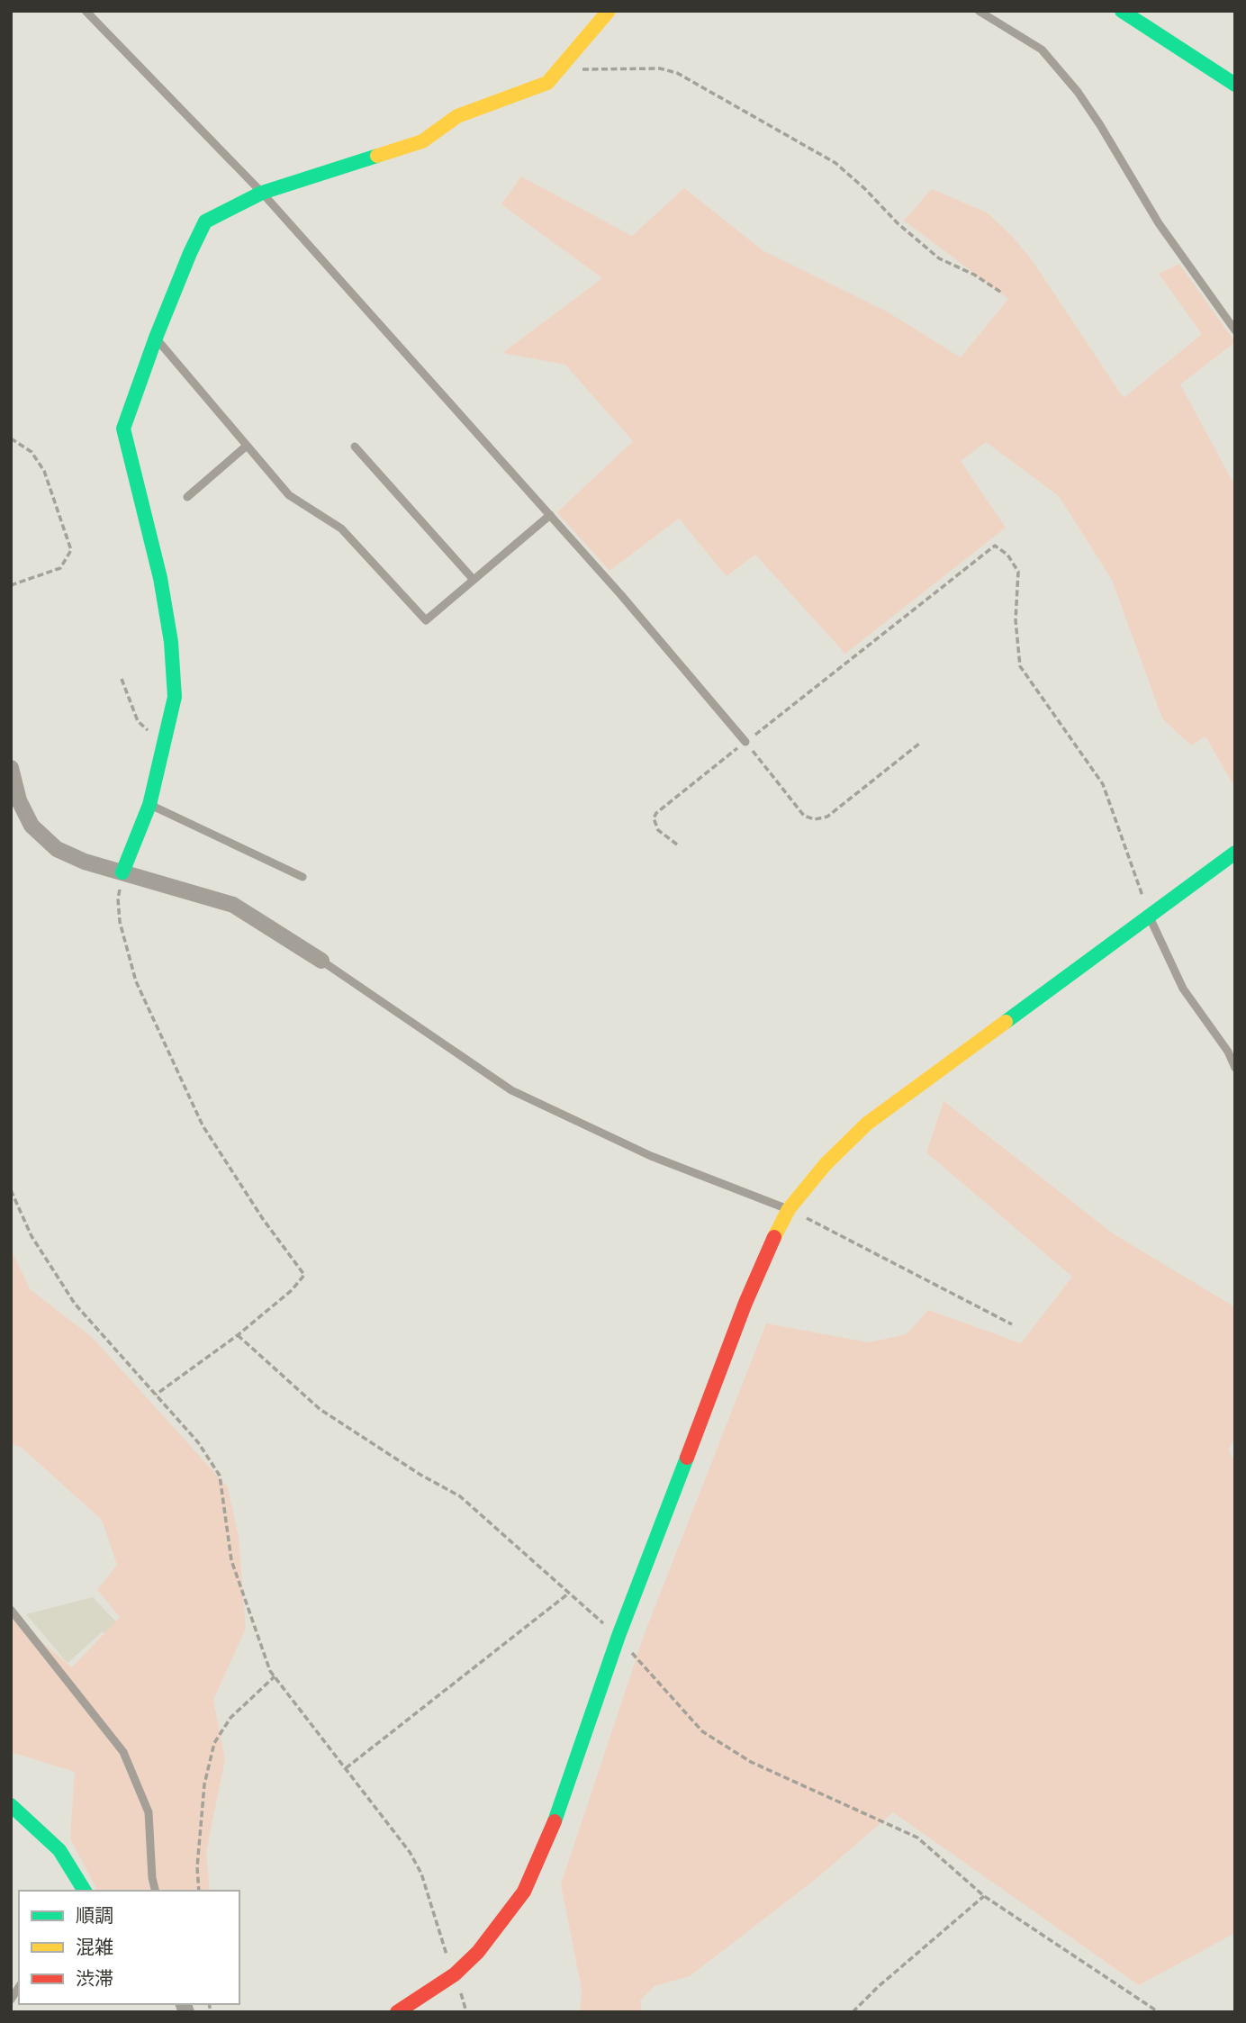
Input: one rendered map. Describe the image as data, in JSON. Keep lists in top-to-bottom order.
{
  "legend": ["順調", "混雑", "渋滞"]
}
